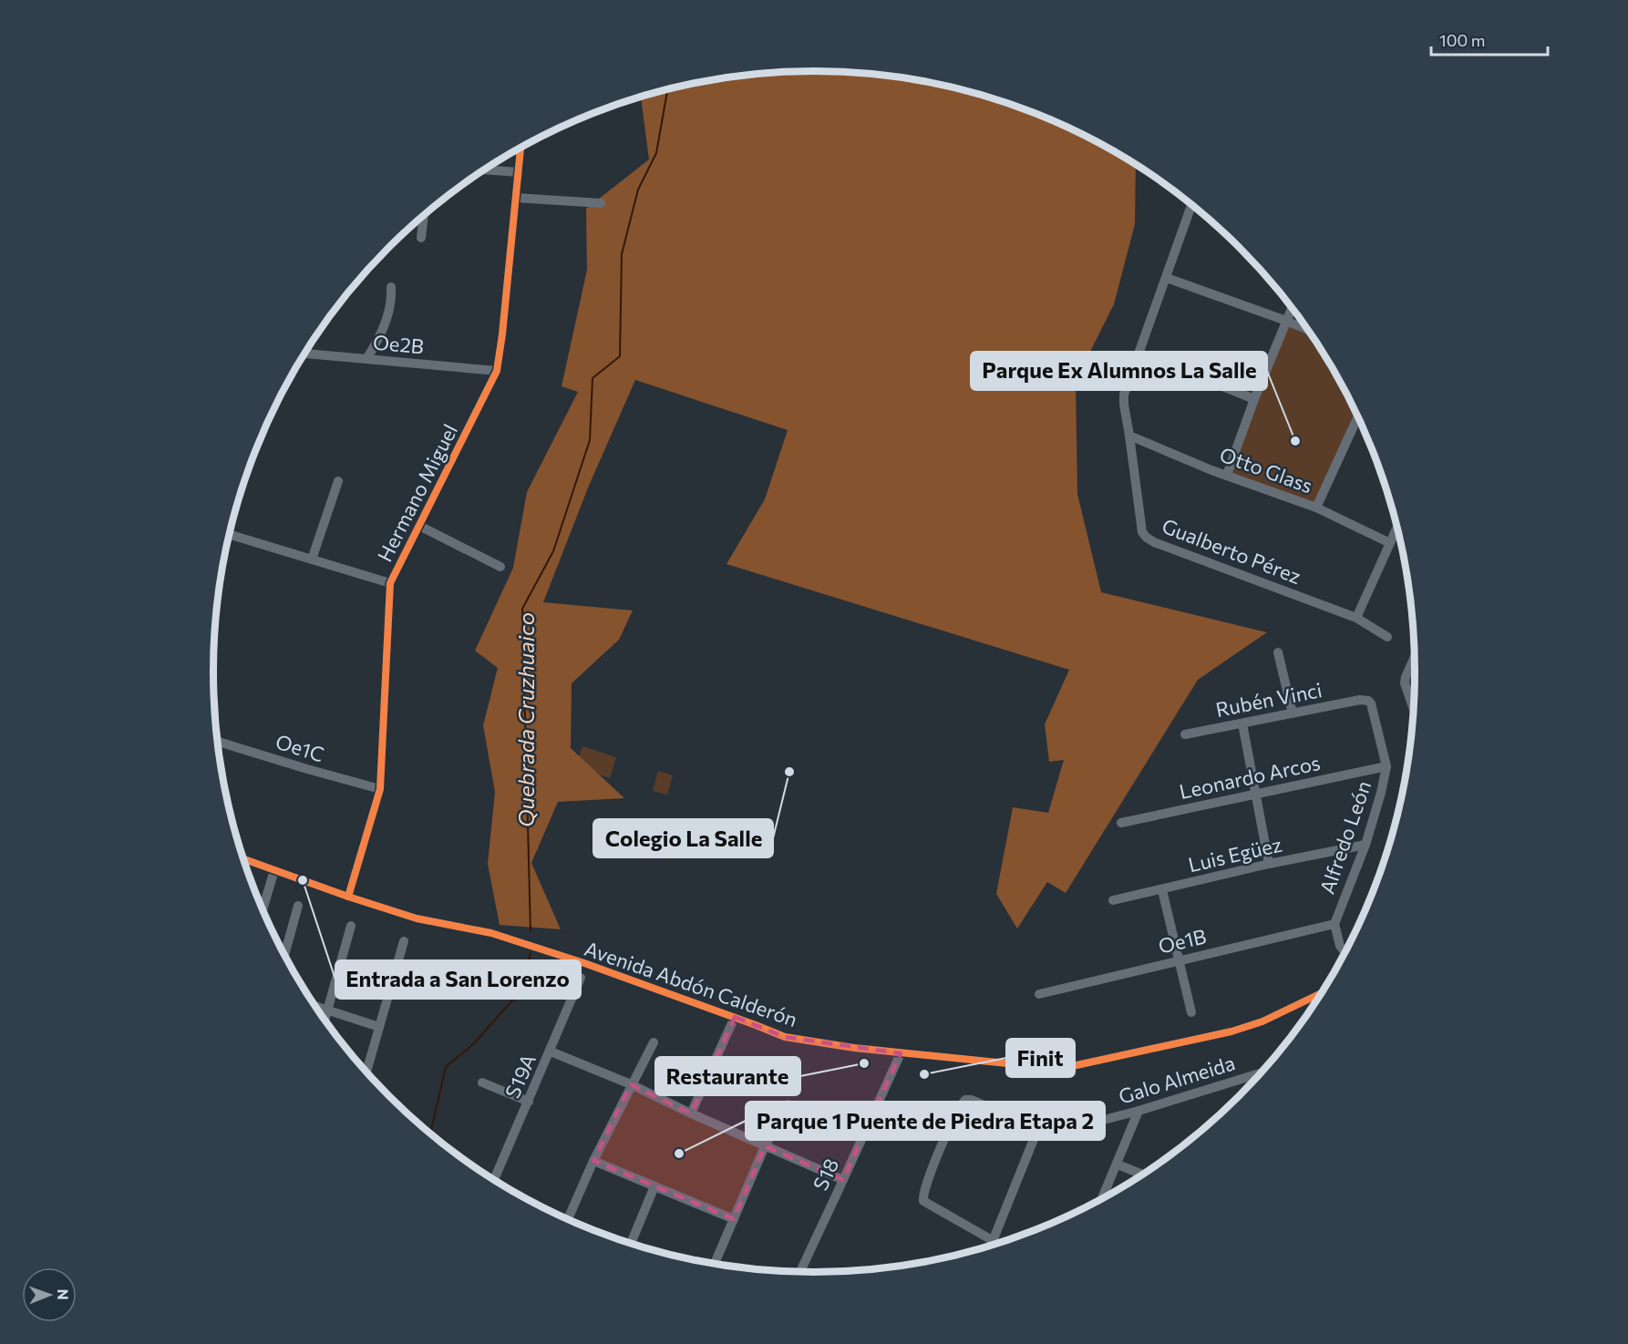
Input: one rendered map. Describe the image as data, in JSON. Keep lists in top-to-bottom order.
{
  "streets": {
    "street": [
      "Oe2B",
      "Otto Glass",
      "Hermano Miguel",
      "Gualberto Pérez",
      "Rubén Vinci",
      "Oe1C",
      "Leonardo Arcos",
      "Alfredo León",
      "Luis Egüez",
      "Oe1B",
      "Avenida Abdón Calderón",
      "S19A",
      "Galo Almeida",
      "S18"
    ]
  },
  "crossings": [
    ["Oe2B", "Hermano Miguel"],
    ["Otto Glass", "Gualberto Pérez"],
    ["Hermano Miguel", "Oe1C"],
    ["Hermano Miguel", "Avenida Abdón Calderón"],
    ["Rubén Vinci", "Alfredo León"],
    ["Leonardo Arcos", "Alfredo León"],
    ["Alfredo León", "Luis Egüez"],
    ["Alfredo León", "Oe1B"],
    ["Avenida Abdón Calderón", "S18"]
  ],
  "water": ["Quebrada Cruzhuaico"],
  "places": [
    "Parque Ex Alumnos La Salle",
    "Colegio La Salle",
    "Entrada a San Lorenzo",
    "Restaurante",
    "Finit",
    "Parque 1 Puente de Piedra Etapa 2"
  ],
  "scale_bar": "100 m",
  "north": "right"
}
